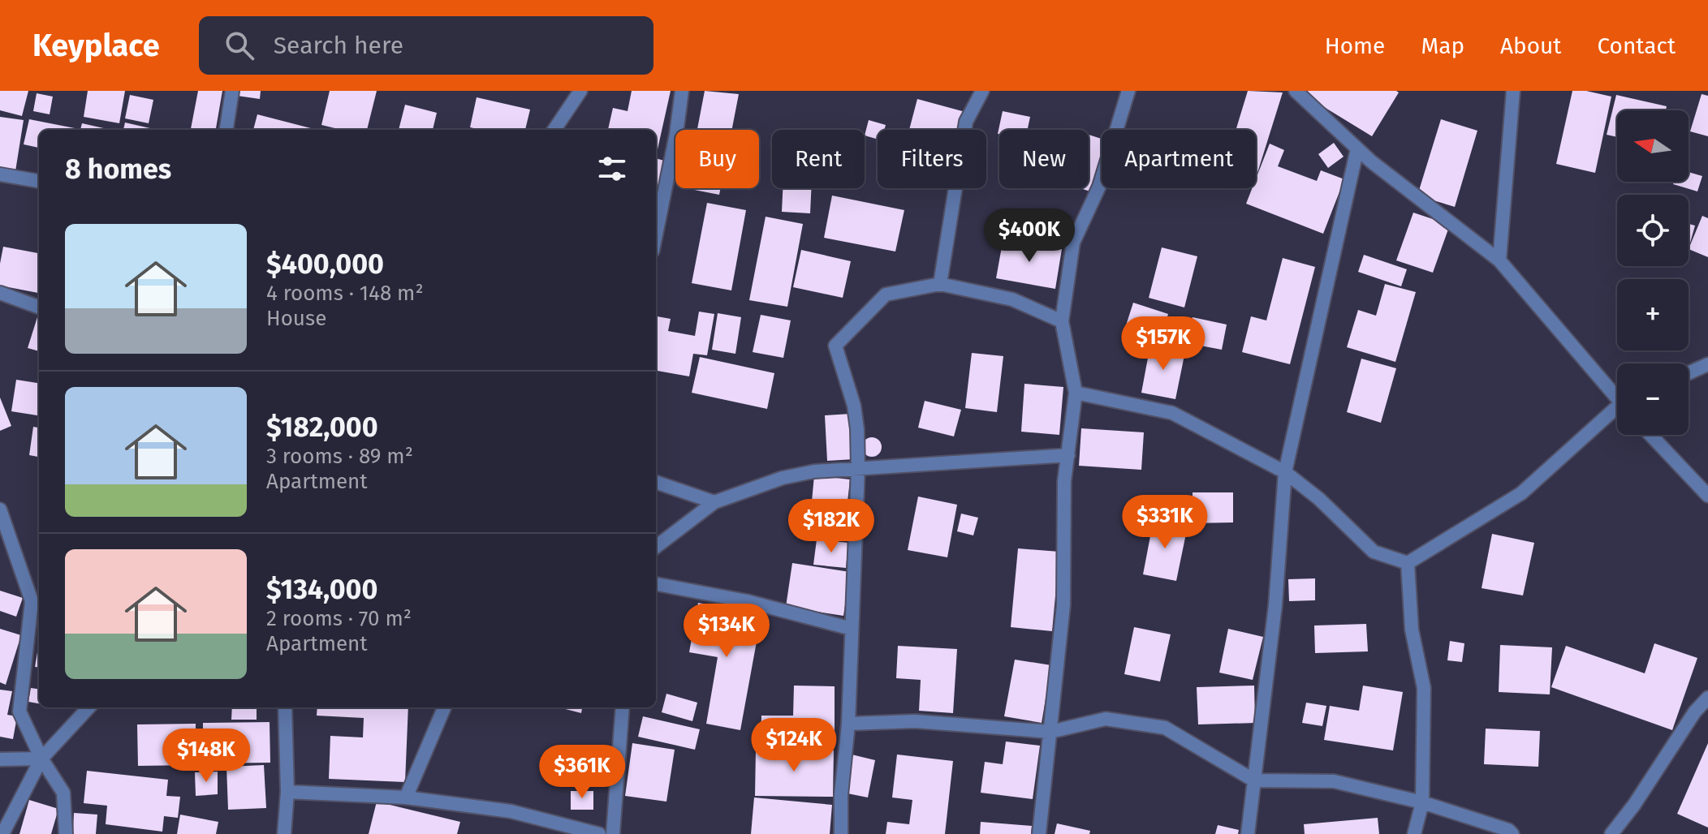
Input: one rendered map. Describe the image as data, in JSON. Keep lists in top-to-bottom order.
{
  "north": "left",
  "page": {
    "header": "Keyplace",
    "search": "Search here",
    "nav": [
      "Home",
      "Map",
      "About",
      "Contact"
    ],
    "map_buttons": ["+", "−"],
    "chip": [
      "Buy",
      "Rent",
      "Filters",
      "New",
      "Apartment"
    ],
    "heading": "8 homes",
    "list": [
      {
        "name": "$400,000",
        "note": "4 rooms · 148 m² · House"
      },
      {
        "name": "$182,000",
        "note": "3 rooms · 89 m² · Apartment"
      },
      {
        "name": "$134,000",
        "note": "2 rooms · 70 m² · Apartment"
      }
    ],
    "price": [
      "$400K",
      "$157K",
      "$331K",
      "$182K",
      "$134K",
      "$124K",
      "$148K",
      "$361K"
    ]
  }
}
